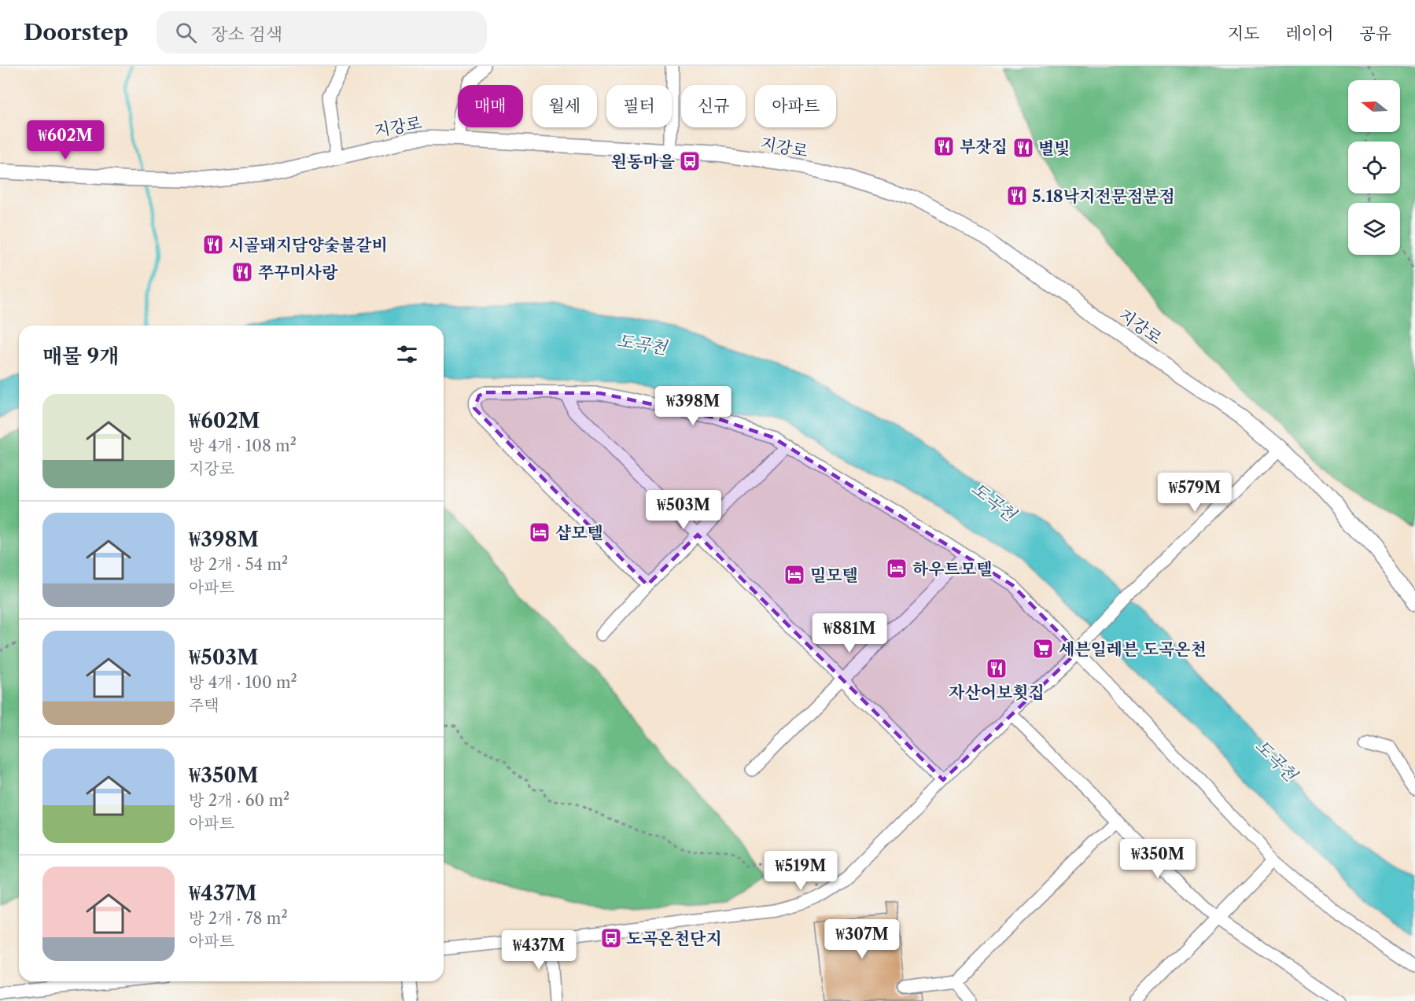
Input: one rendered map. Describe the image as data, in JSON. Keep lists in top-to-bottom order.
{
  "streets": {
    "main road": ["지강로"]
  },
  "water": ["도곡천"],
  "places": {
    "restaurant": [
      "부잣집",
      "별빛",
      "5.18낙지전문점분점",
      "시골돼지담양숯불갈비",
      "쭈꾸미사랑",
      "자산어보횟집"
    ],
    "bus stop": ["원동마을", "도곡온천단지"],
    "hotel": ["샵모텔", "하우트모텔", "밀모텔"],
    "supermarket": ["세븐일레븐 도곡온천"]
  },
  "north": "left",
  "page": {
    "header": "Doorstep",
    "search": "장소 검색",
    "nav": ["지도", "레이어", "공유"],
    "chip": [
      "매매",
      "월세",
      "필터",
      "신규",
      "아파트"
    ],
    "price": [
      "₩602M",
      "₩398M",
      "₩579M",
      "₩503M",
      "₩881M",
      "₩350M",
      "₩519M",
      "₩307M",
      "₩437M"
    ],
    "heading": "매물 9개",
    "list": [
      {
        "name": "₩602M",
        "note": "방 4개 · 108 m² · 지강로"
      },
      {
        "name": "₩398M",
        "note": "방 2개 · 54 m² · 아파트"
      },
      {
        "name": "₩503M",
        "note": "방 4개 · 100 m² · 주택"
      },
      {
        "name": "₩350M",
        "note": "방 2개 · 60 m² · 아파트"
      },
      {
        "name": "₩437M",
        "note": "방 2개 · 78 m² · 아파트"
      }
    ]
  }
}
